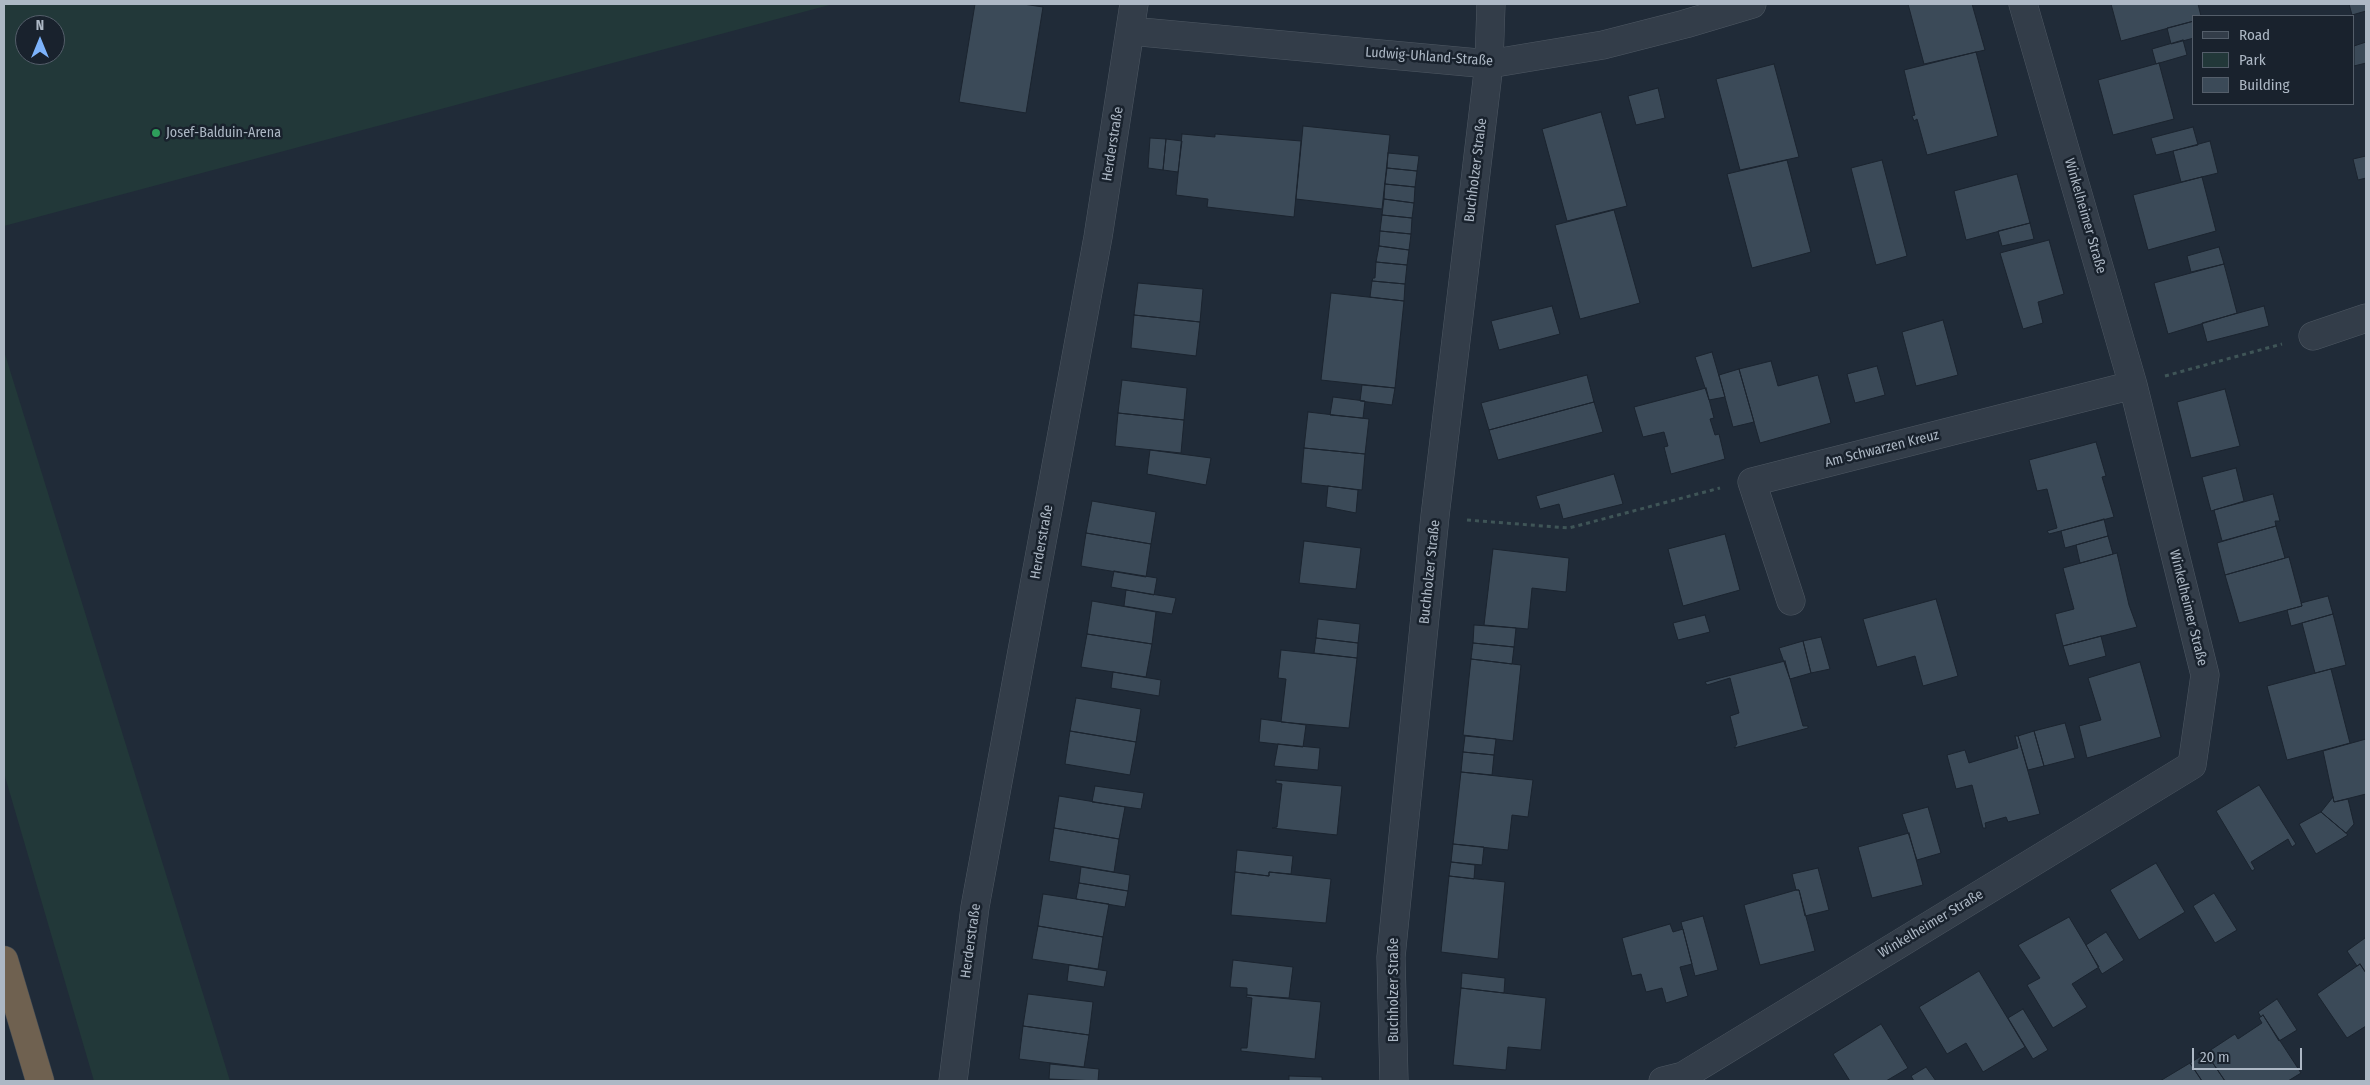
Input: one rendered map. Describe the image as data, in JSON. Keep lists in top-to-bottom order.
{
  "streets": {
    "street": [
      "Ludwig-Uhland-Straße",
      "Herderstraße",
      "Buchholzer Straße",
      "Winkelheimer Straße",
      "Am Schwarzen Kreuz"
    ]
  },
  "crossings": [
    ["Ludwig-Uhland-Straße", "Herderstraße"],
    ["Ludwig-Uhland-Straße", "Buchholzer Straße"],
    ["Winkelheimer Straße", "Am Schwarzen Kreuz"]
  ],
  "places": ["Josef-Balduin-Arena"],
  "legend": ["Road", "Park", "Building"],
  "scale_bar": "20 m",
  "north": "top"
}
